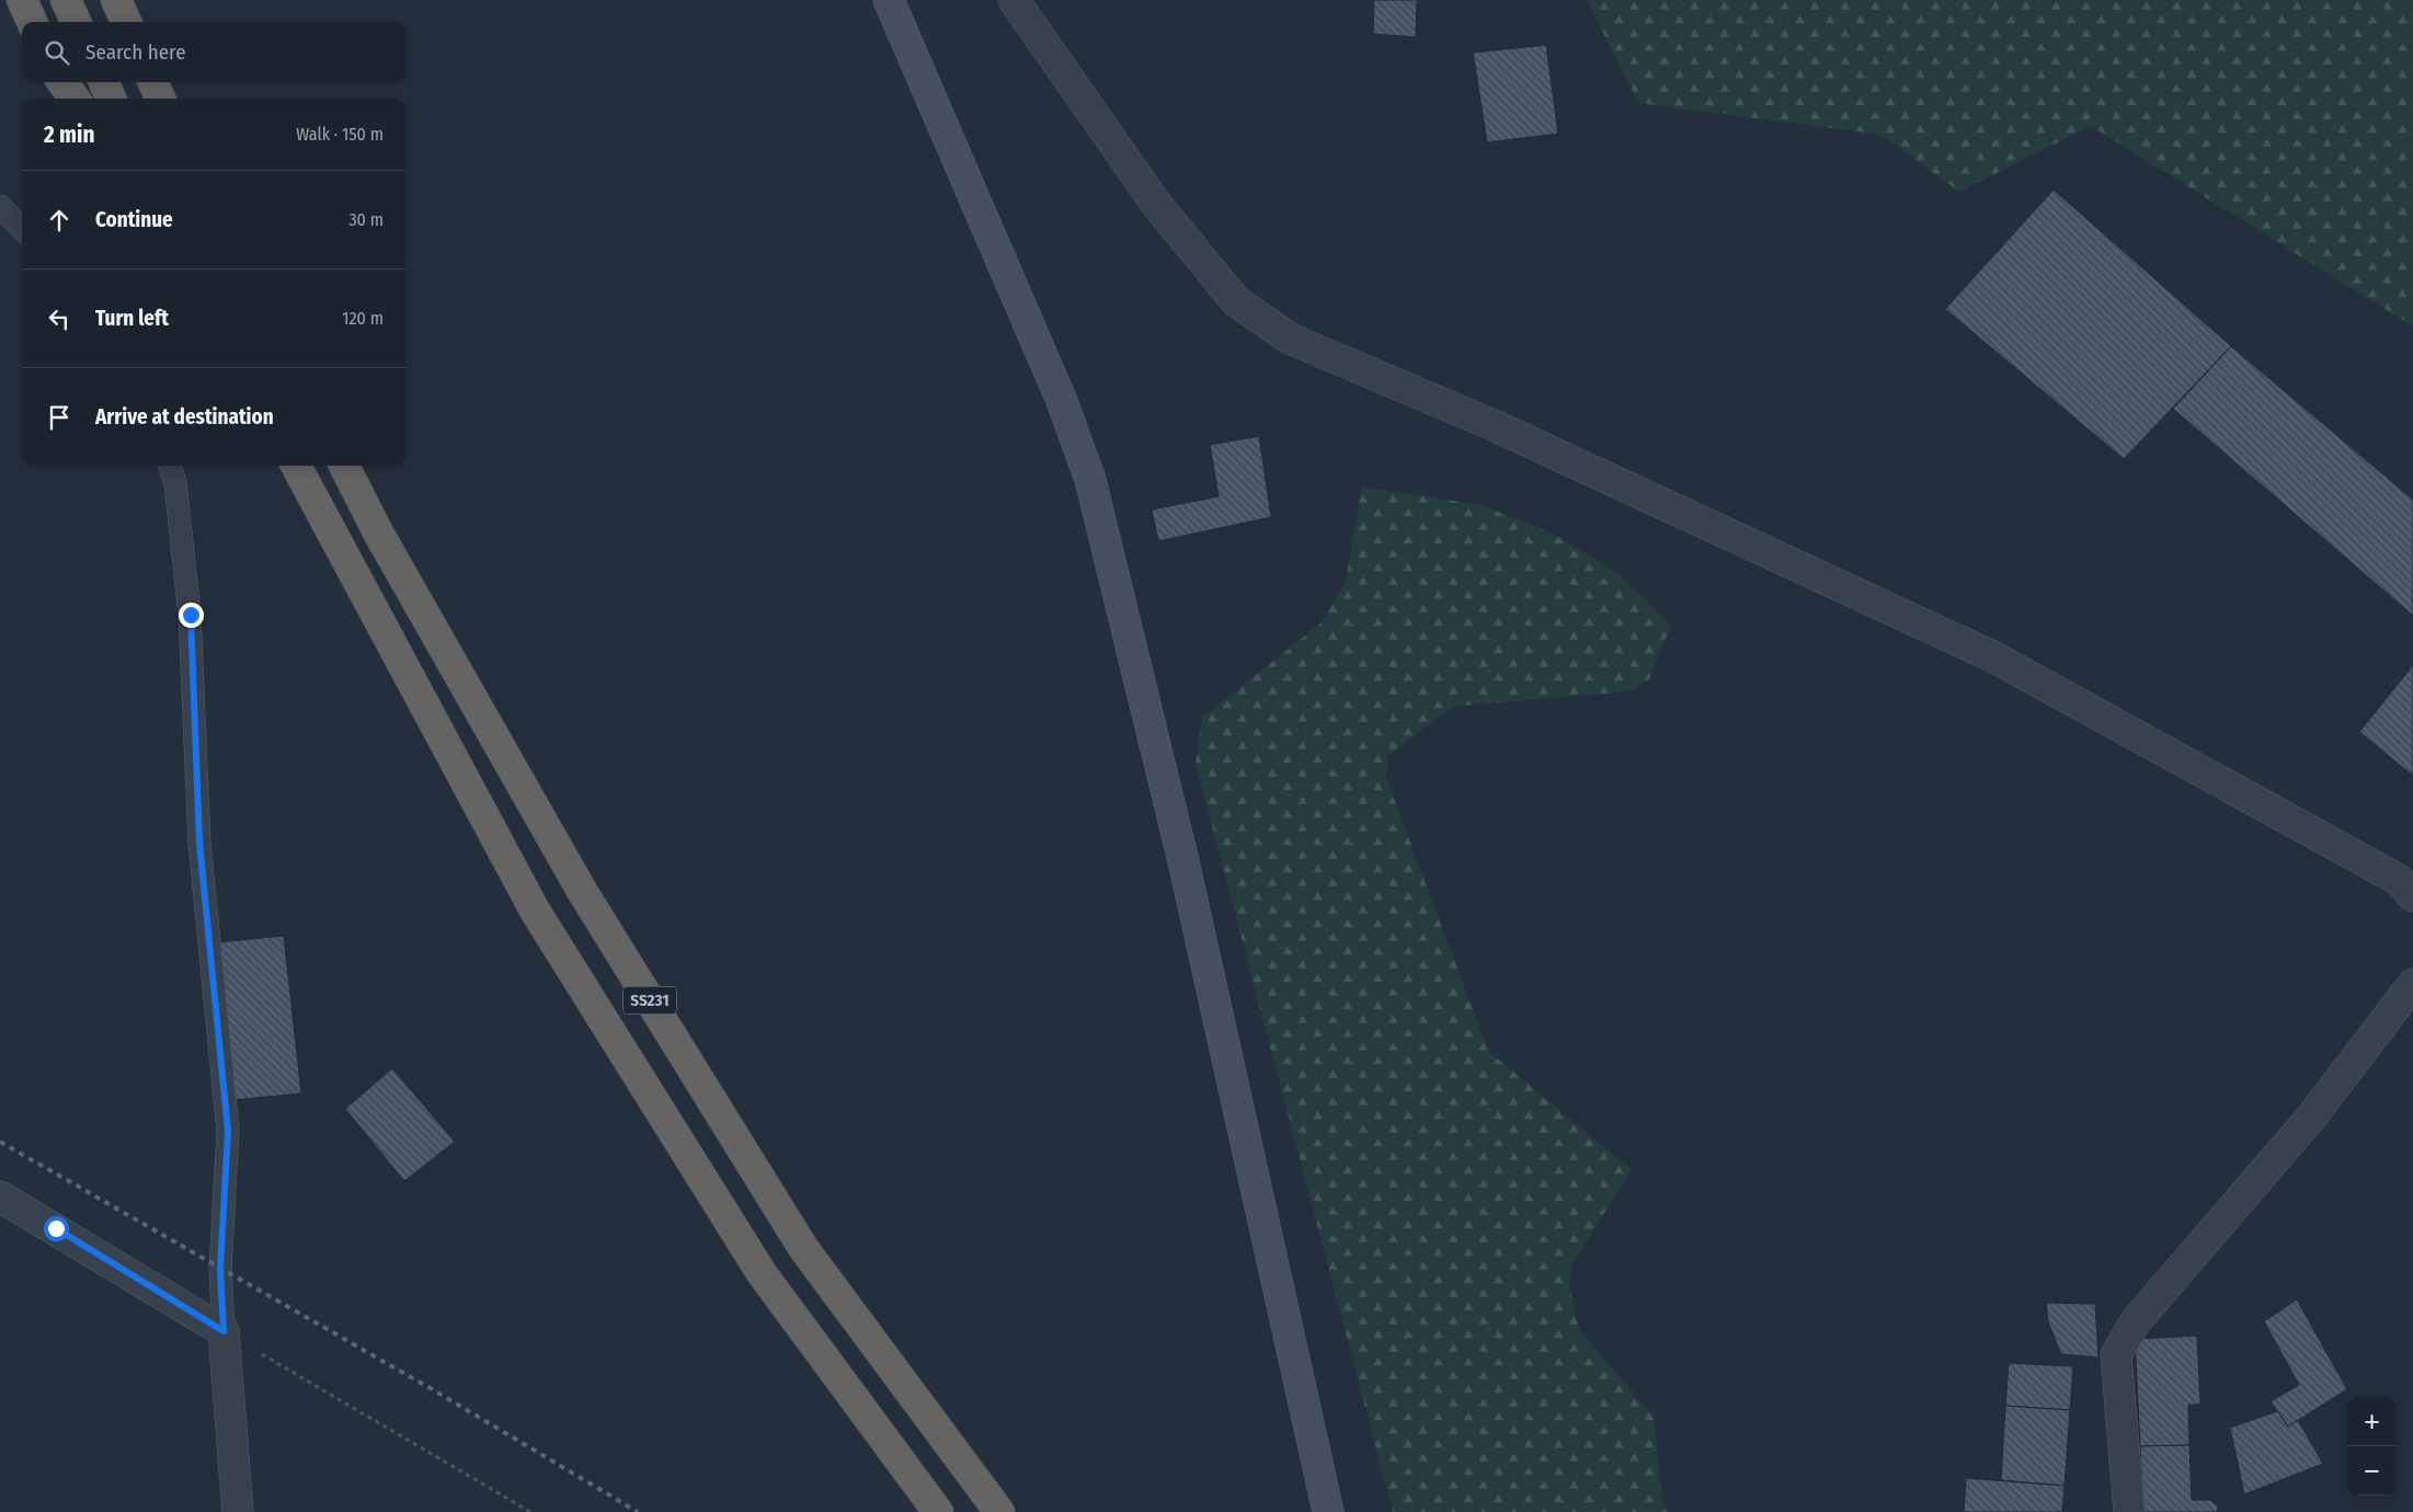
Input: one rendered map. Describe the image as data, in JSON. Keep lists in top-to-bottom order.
{
  "streets": {
    "highway": ["SS231"]
  },
  "page": {
    "search": "Search here",
    "heading": ["2 min", "Walk · 150 m"],
    "list": [
      ["Continue", "30 m"],
      ["Turn left", "120 m"],
      "Arrive at destination"
    ],
    "map_buttons": ["+", "−"]
  }
}
